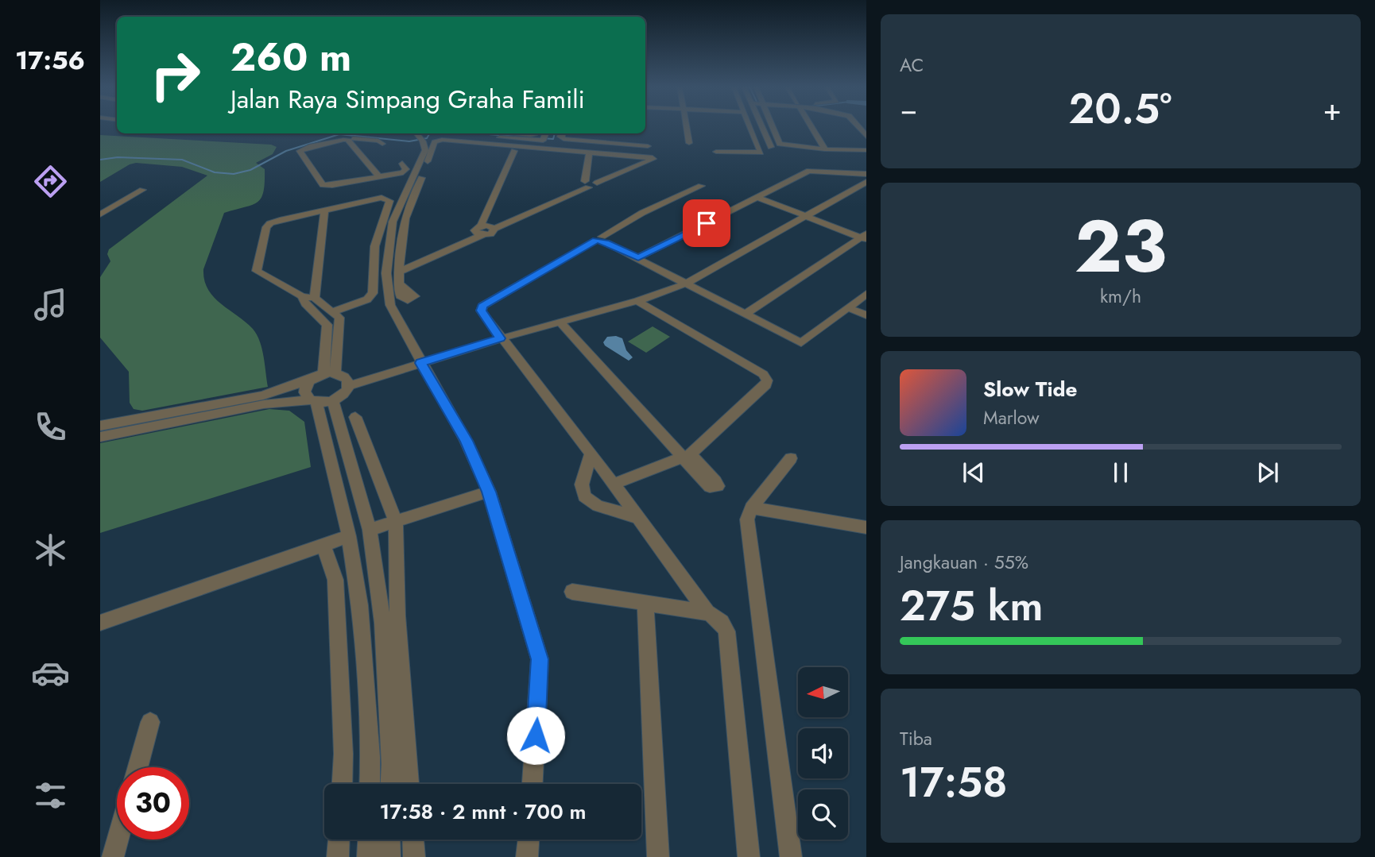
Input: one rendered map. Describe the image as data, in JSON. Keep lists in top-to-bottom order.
{
  "north": "left",
  "page": {
    "tabs": "17:56",
    "tile": [
      "AC",
      ["23", "km/h"],
      ["Jangkauan · 55%", "275 km"],
      ["Tiba", "17:58"]
    ],
    "turn": ["260 m", "Jalan Raya Simpang Graha Famili"],
    "heat": ["−", "20.5°", "+"],
    "song": ["Slow Tide", "Marlow"],
    "limit": "30",
    "trip": "17:58 · 2 mnt · 700 m"
  }
}
